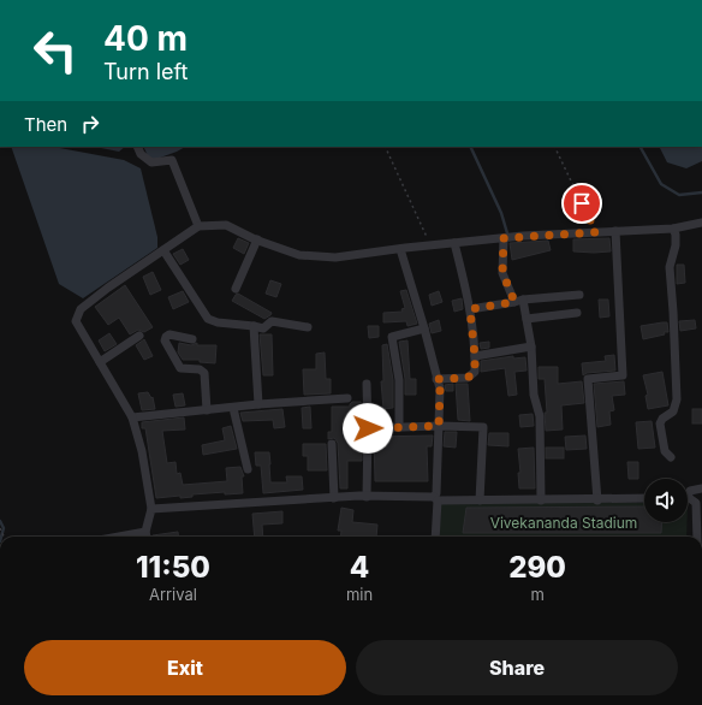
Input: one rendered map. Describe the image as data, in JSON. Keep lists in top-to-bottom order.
{
  "parks": ["Vivekananda Stadium"],
  "page": {
    "turn": ["40 m", "Turn left"],
    "then": "Then",
    "eta": [
      "11:50",
      "Arrival",
      "4",
      "min",
      "290",
      "m"
    ],
    "buttons": ["Exit", "Share"]
  }
}
